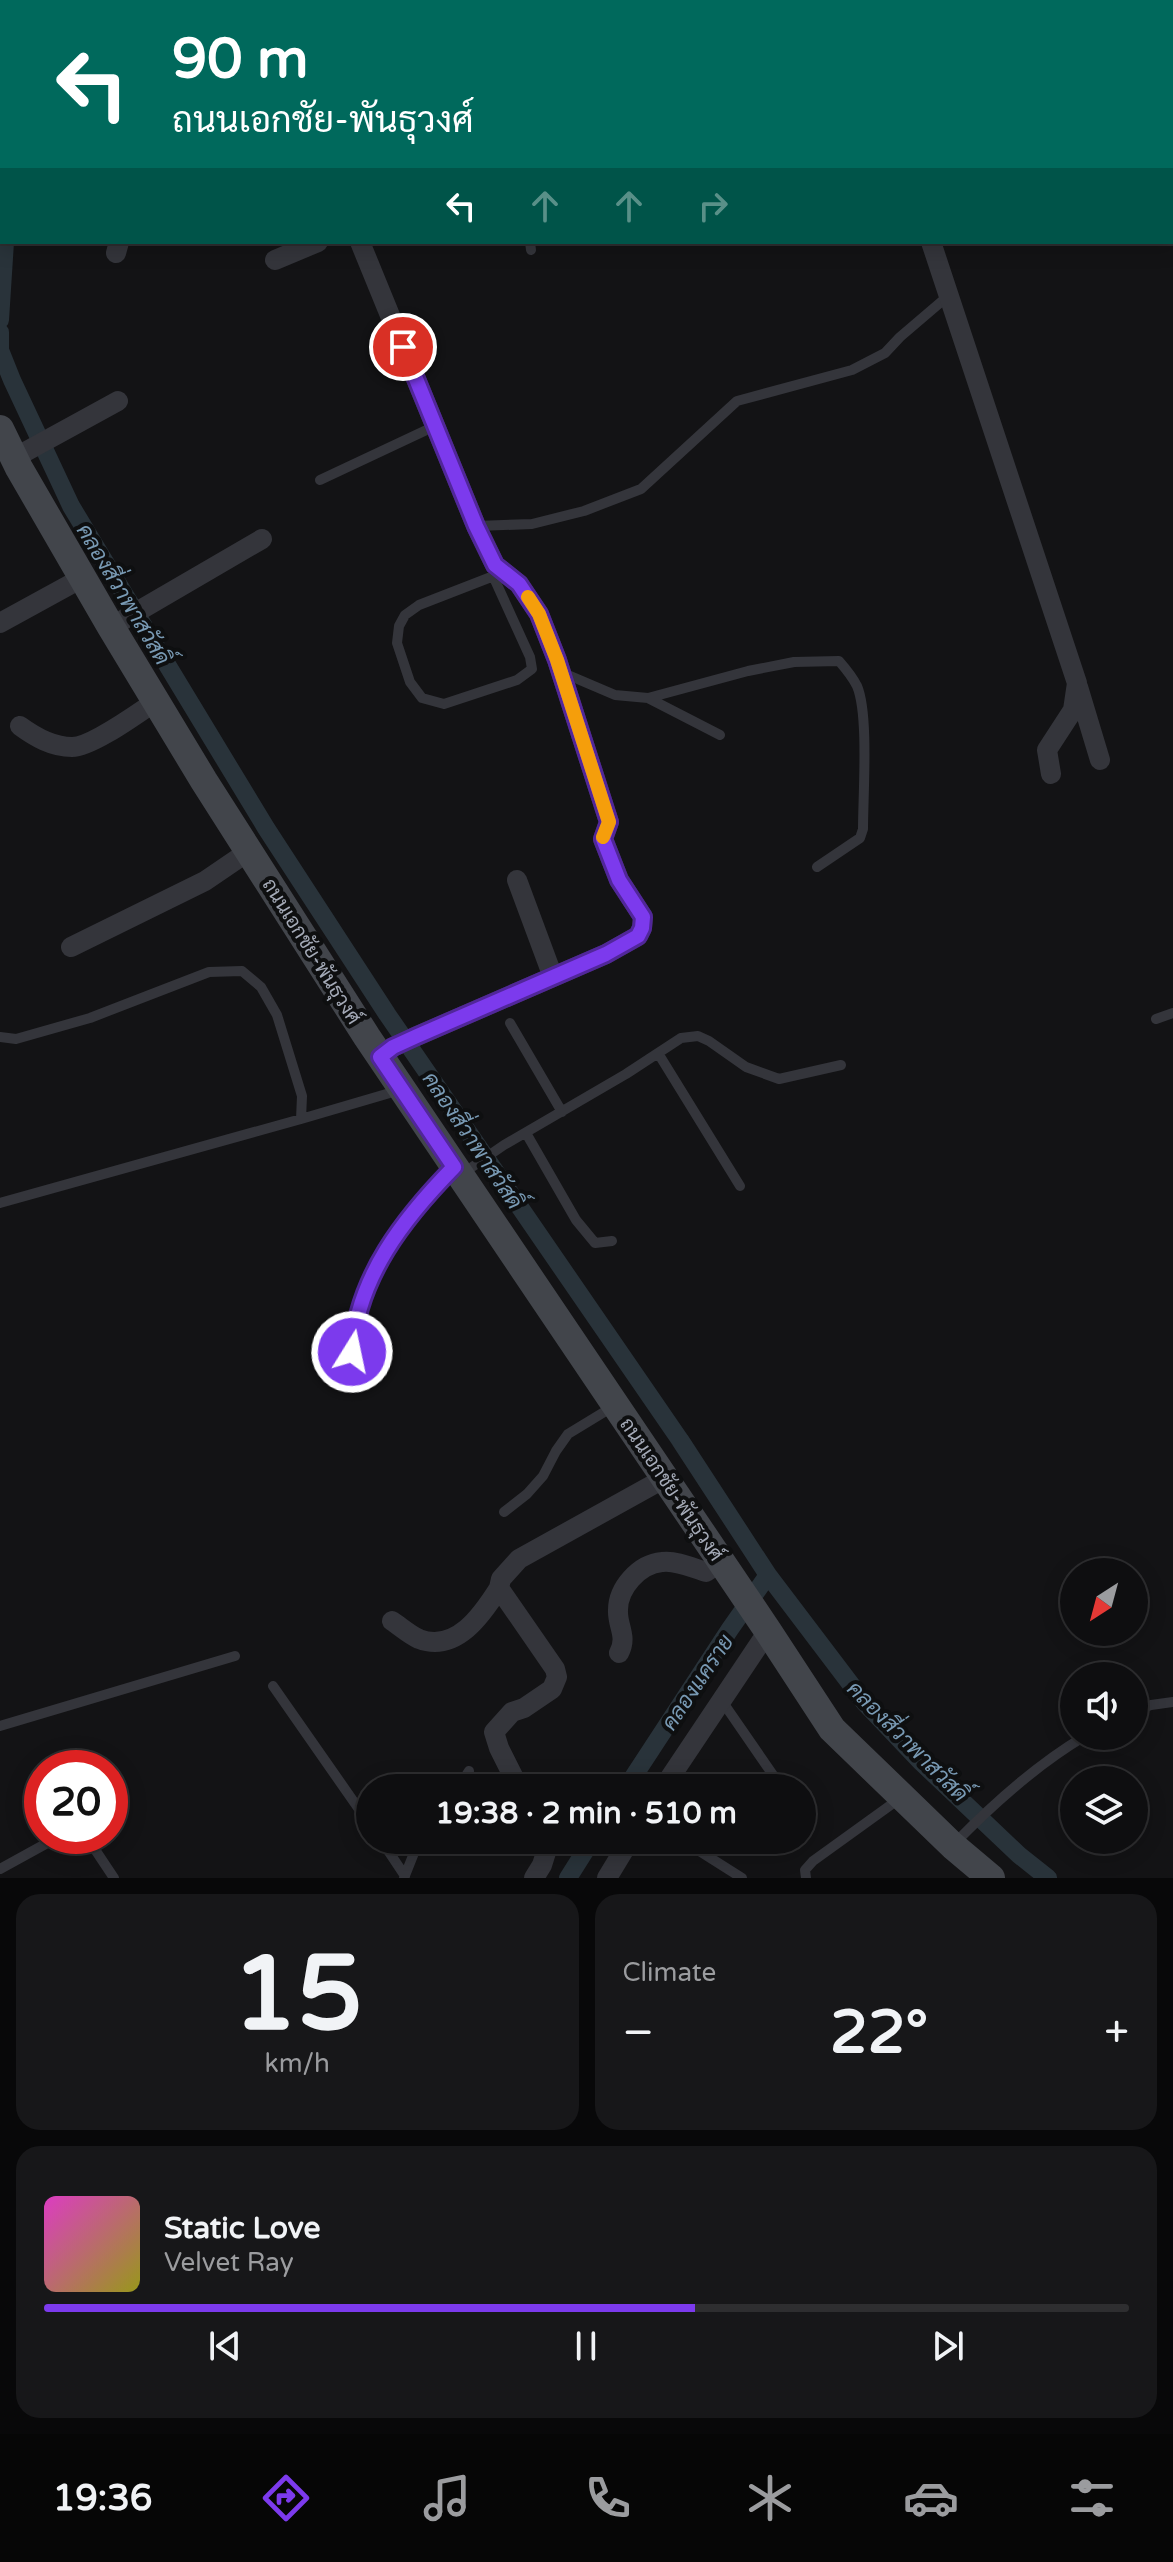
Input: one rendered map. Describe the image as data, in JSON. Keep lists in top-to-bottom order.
{
  "streets": {
    "street": ["ถนนเอกชัย-พันธุวงศ์"]
  },
  "water": ["คลองสี่วาพาสวัสดิ์", "คลองเเคราย"],
  "north": "bottom left",
  "page": {
    "turn": ["90 m", "ถนนเอกชัย-พันธุวงศ์"],
    "limit": "20",
    "trip": "19:38 · 2 min · 510 m",
    "tile": [
      ["15", "km/h"],
      "Climate"
    ],
    "heat": ["−", "22°", "+"],
    "song": ["Static Love", "Velvet Ray"],
    "tabs": "19:36"
  }
}
